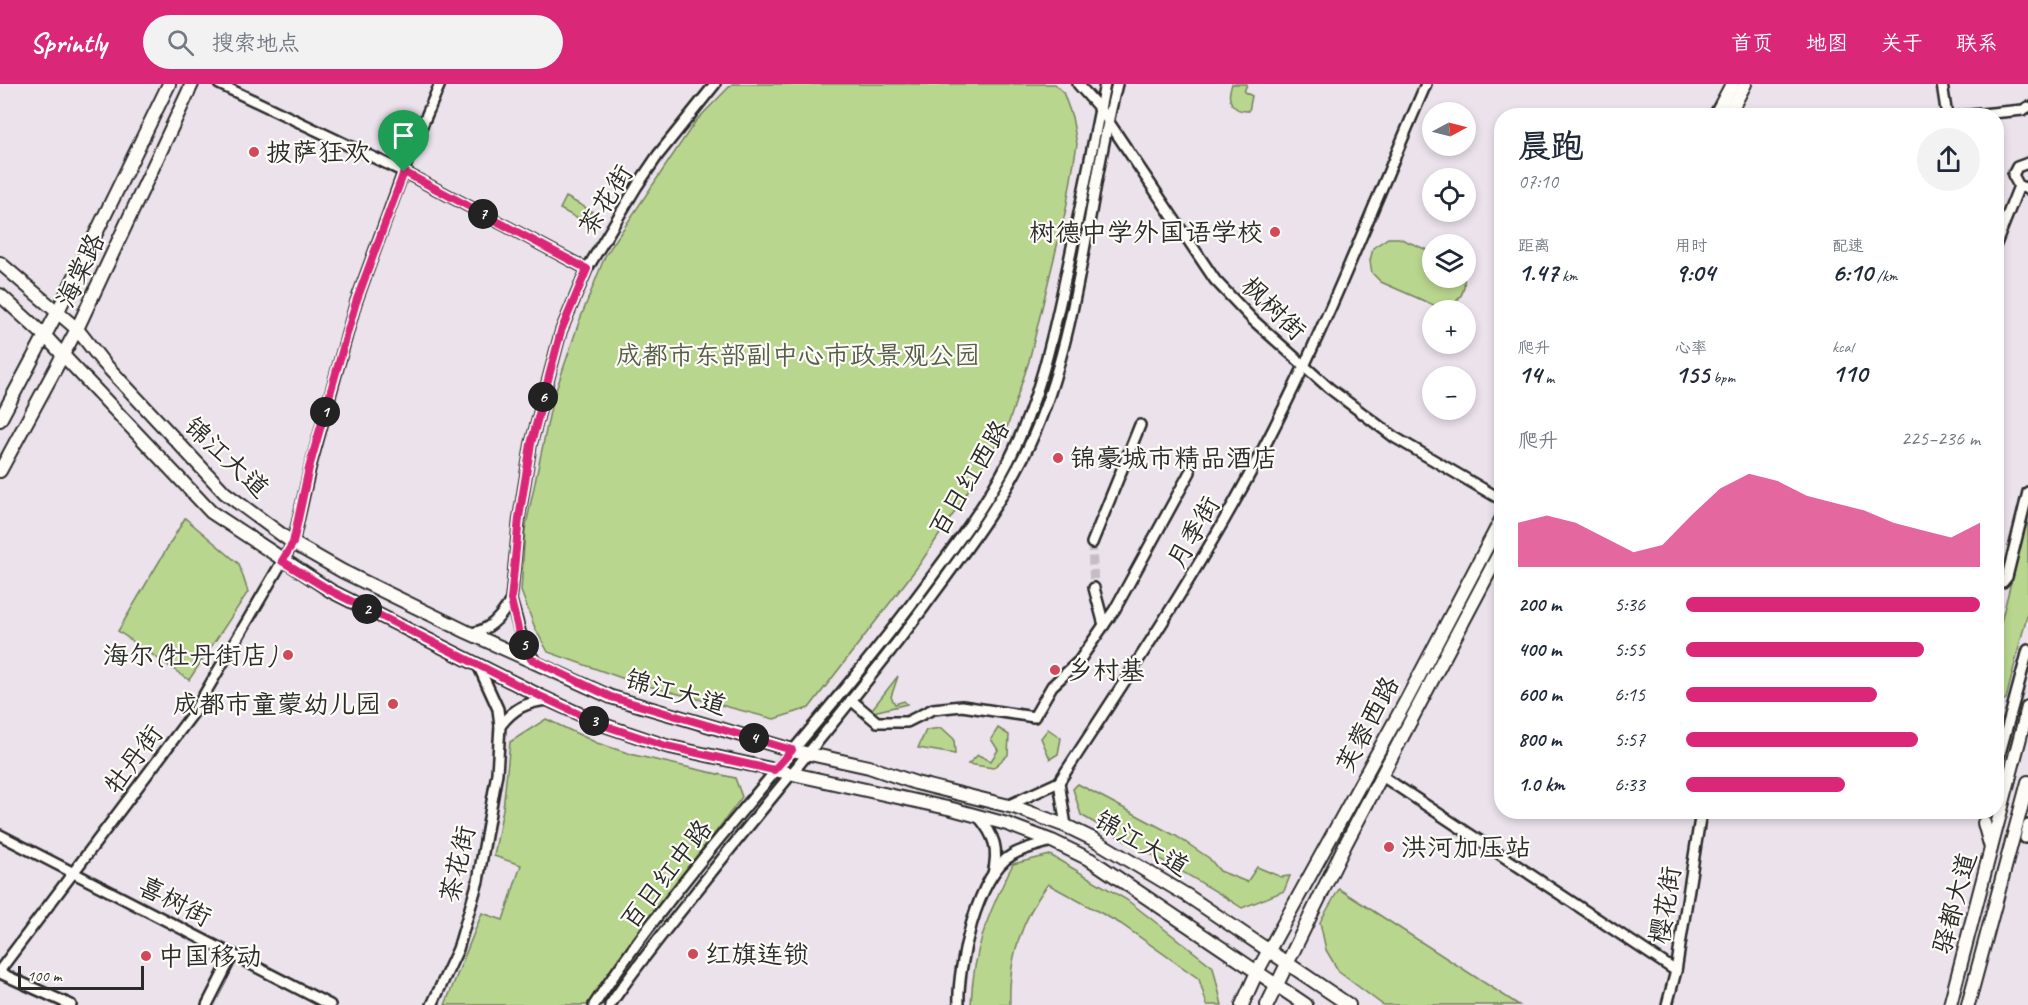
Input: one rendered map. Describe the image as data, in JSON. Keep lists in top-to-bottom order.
{
  "streets": {
    "main road": [
      "海棠路",
      "锦江大道",
      "芙蓉西路",
      "驿都大道"
    ],
    "street": [
      "茶花街",
      "枫树街",
      "百日红西路",
      "月季街",
      "牡丹街",
      "百日红中路",
      "喜树街",
      "樱花街"
    ]
  },
  "crossings": [
    ["茶花街", "锦江大道"],
    ["海棠路", "锦江大道"],
    ["枫树街", "百日红西路"],
    ["枫树街", "月季街"],
    ["锦江大道", "百日红西路"],
    ["锦江大道", "芙蓉西路"],
    ["锦江大道", "牡丹街"],
    ["锦江大道", "百日红中路"],
    ["百日红西路", "百日红中路"],
    ["牡丹街", "喜树街"]
  ],
  "parks": ["成都市东部副中心市政景观公园"],
  "places": [
    "披萨狂欢",
    "树德中学外国语学校",
    "锦豪城市精品酒店",
    "海尔(牡丹街店)",
    "乡村基",
    "成都市童蒙幼儿园",
    "洪河加压站",
    "红旗连锁",
    "中国移动"
  ],
  "scale_bar": "100 m",
  "north": "right",
  "page": {
    "header": "Sprintly",
    "search": "搜索地点",
    "nav": [
      "首页",
      "地图",
      "关于",
      "联系"
    ],
    "map_buttons": ["+", "−"],
    "heading": ["晨跑", "07:10"],
    "pins": [
      "7",
      "6",
      "1",
      "2",
      "5",
      "3",
      "4"
    ],
    "stats": [
      ["距离", "1.47 km"],
      ["用时", "9:04"],
      ["配速", "6:10 /km"],
      ["爬升", "14 m"],
      ["心率", "155 bpm"],
      ["kcal", "110"]
    ],
    "chart": ["爬升", "225–236 m"],
    "list": [
      {
        "name": "200 m",
        "note": "5:36"
      },
      {
        "name": "400 m",
        "note": "5:55"
      },
      {
        "name": "600 m",
        "note": "6:15"
      },
      {
        "name": "800 m",
        "note": "5:57"
      },
      {
        "name": "1.0 km",
        "note": "6:33"
      }
    ],
    "scale": "100 m"
  }
}
